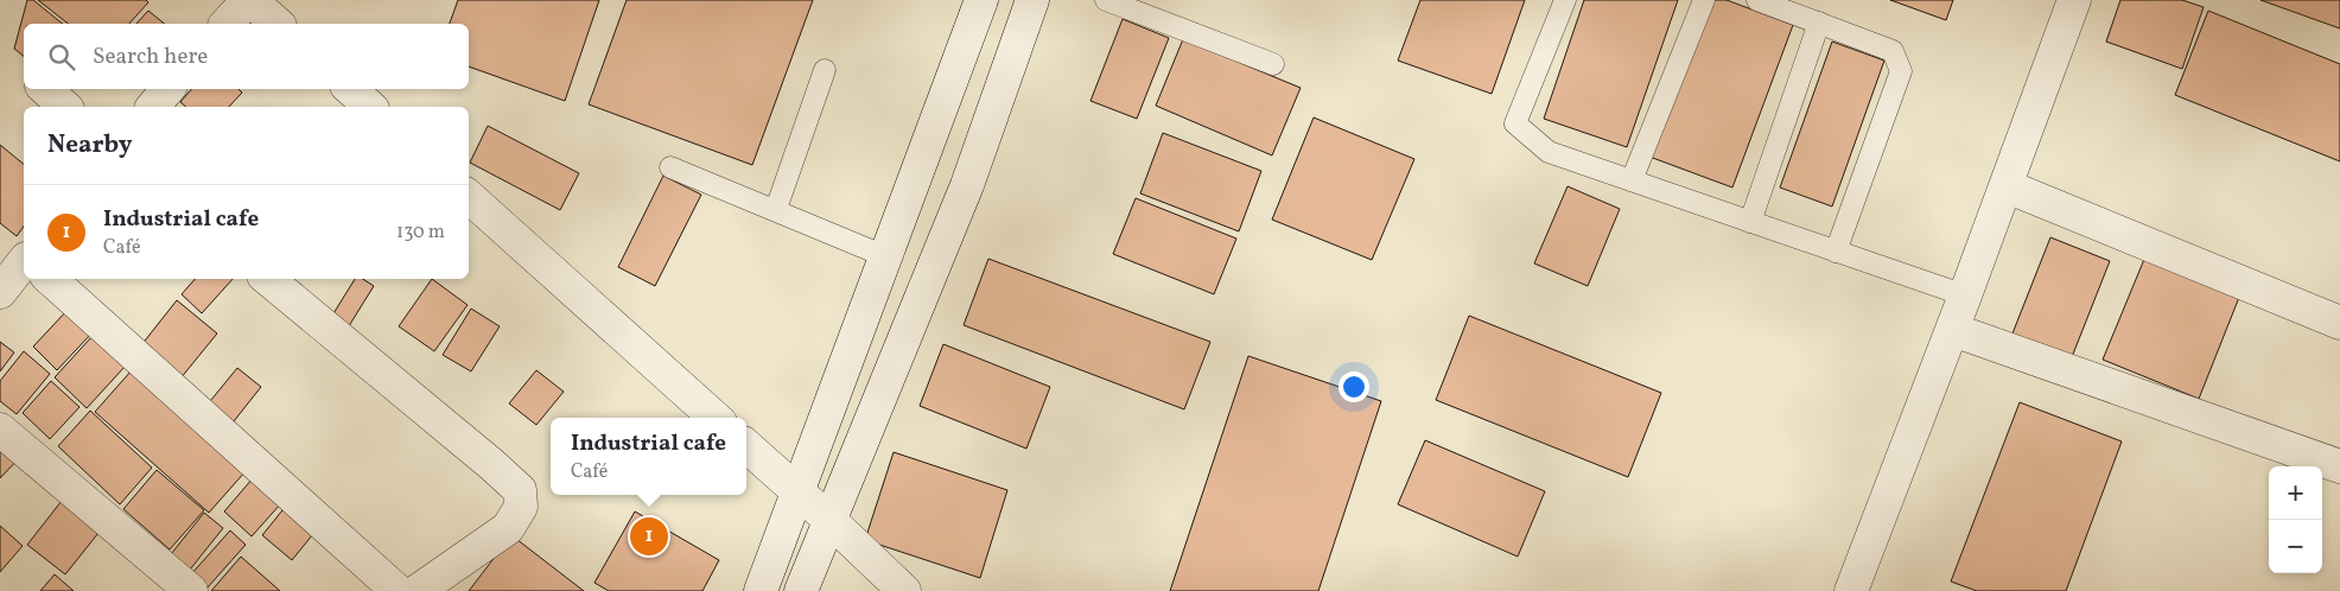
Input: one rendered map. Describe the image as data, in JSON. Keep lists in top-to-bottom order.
{
  "page": {
    "search": "Search here",
    "heading": "Nearby",
    "list": [
      {
        "mark": "1",
        "name": "Industrial cafe",
        "note": "Café",
        "value": "130 m"
      }
    ],
    "popup": ["Industrial cafe", "Café"],
    "map_buttons": ["+", "−"],
    "pins": "1"
  }
}
